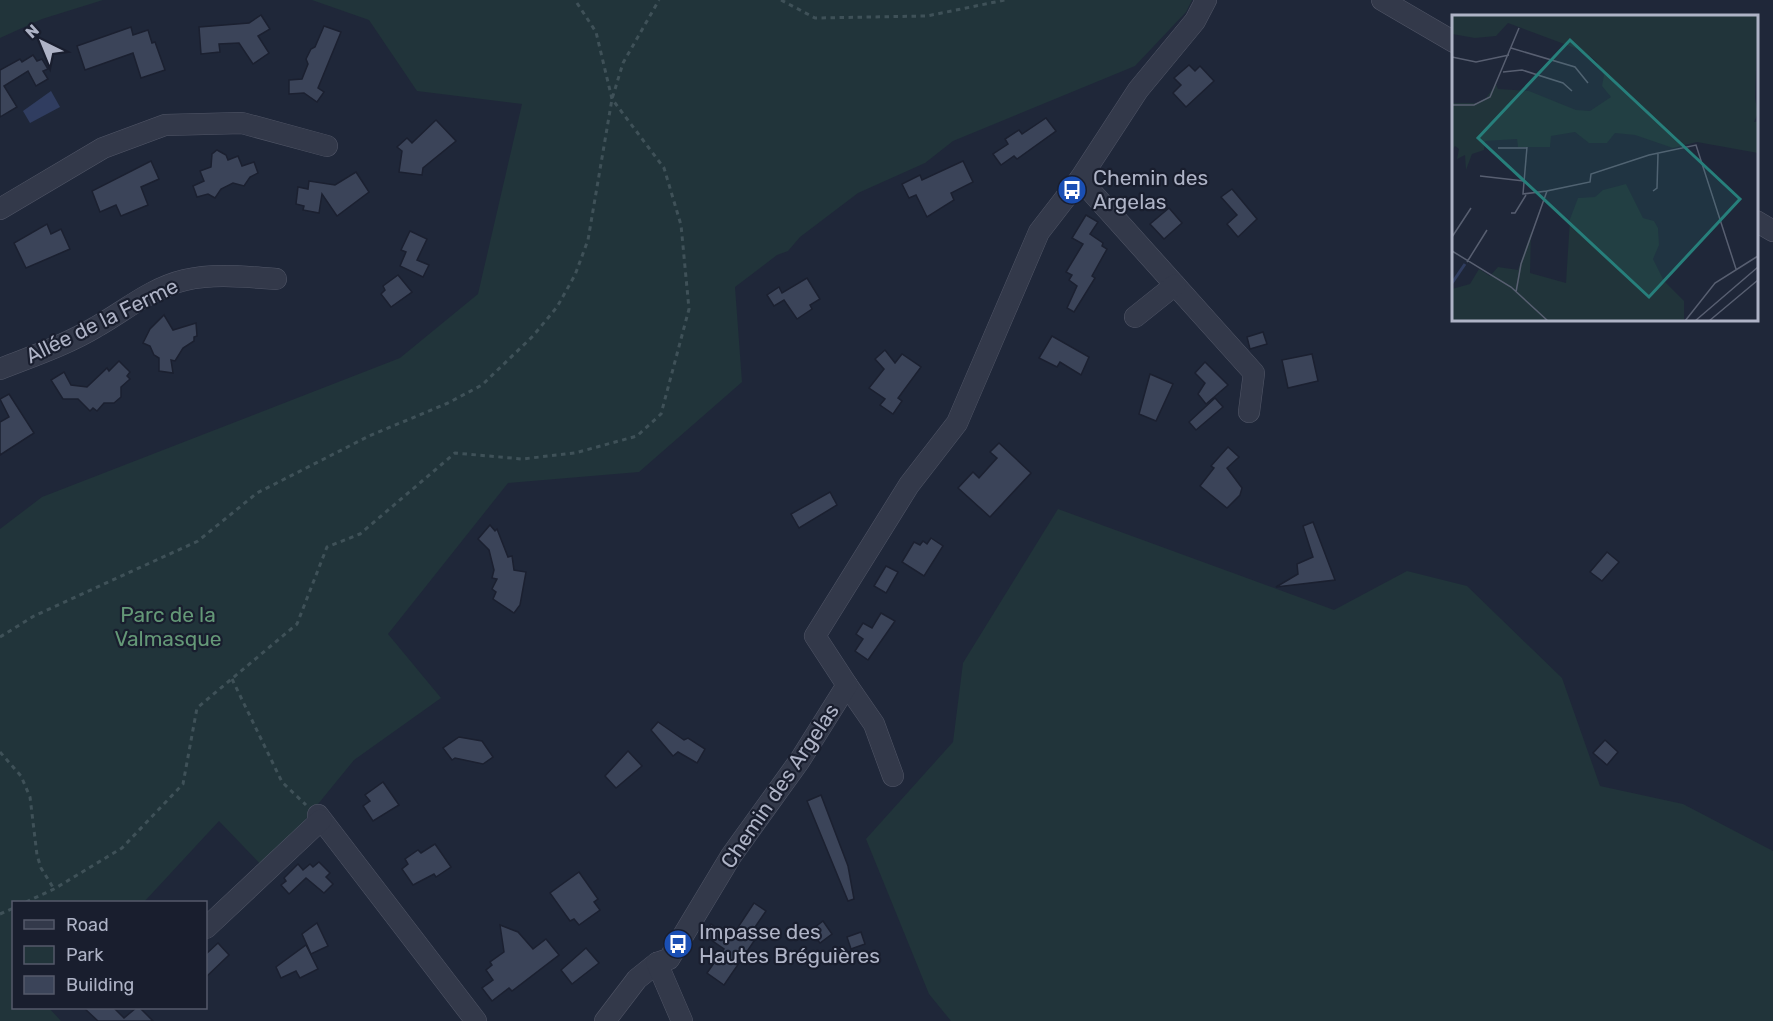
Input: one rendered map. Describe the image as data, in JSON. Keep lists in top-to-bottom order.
{
  "streets": {
    "street": ["Allée de la Ferme", "Chemin des Argelas"]
  },
  "parks": ["Parc de la Valmasque"],
  "places": {
    "bus stop": ["Chemin des Argelas", "Impasse des Hautes Bréguières"]
  },
  "legend": ["Road", "Park", "Building"],
  "north": "top left"
}
